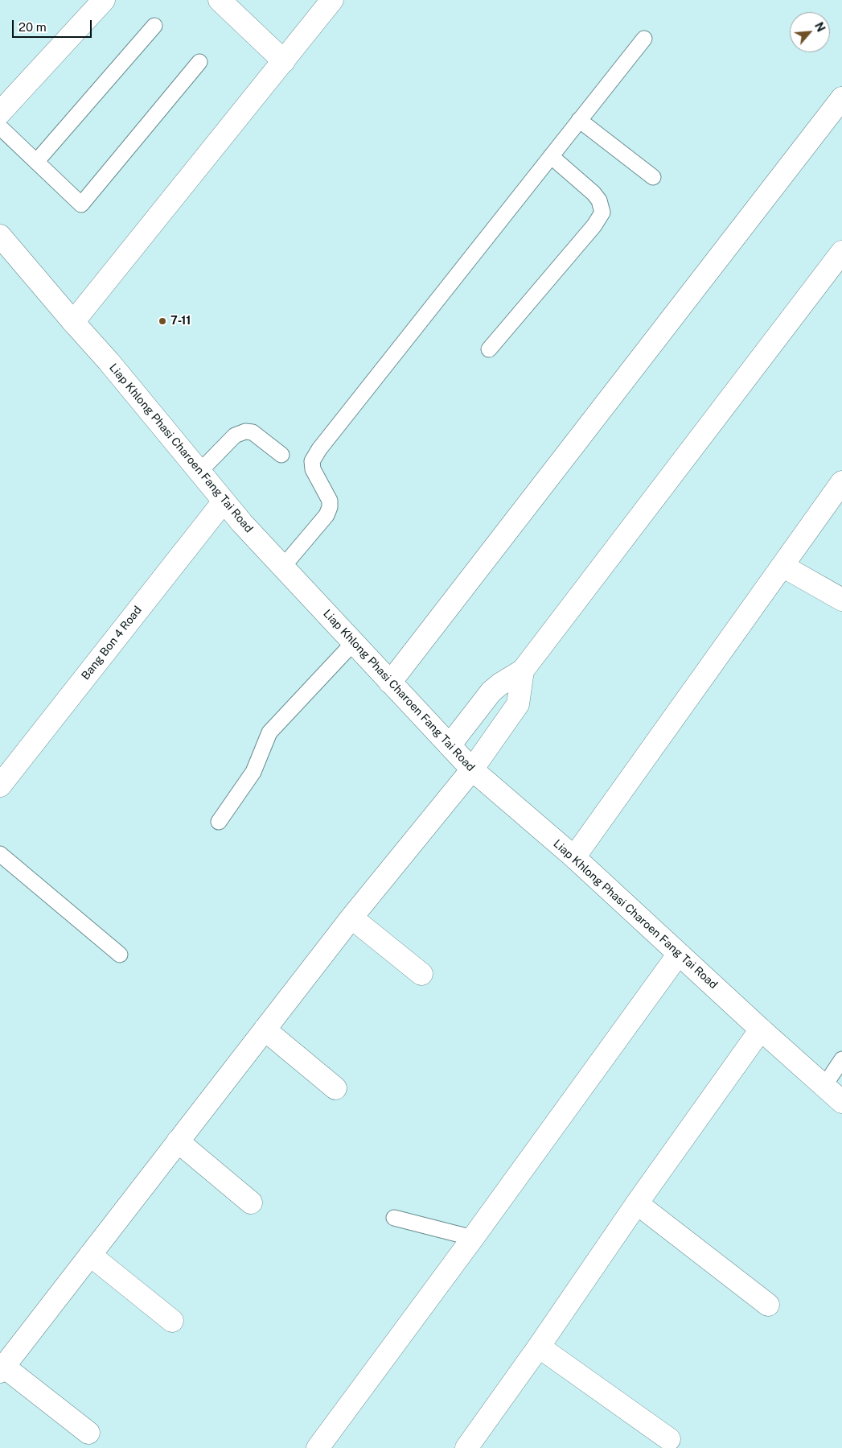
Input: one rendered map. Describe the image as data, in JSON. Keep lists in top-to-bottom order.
{
  "streets": {
    "street": ["Liap Khlong Phasi Charoen Fang Tai Road", "Bang Bon 4 Road"]
  },
  "crossings": [
    ["Liap Khlong Phasi Charoen Fang Tai Road", "Bang Bon 4 Road"]
  ],
  "places": ["7-11"],
  "scale_bar": "20 m",
  "north": "top right"
}
